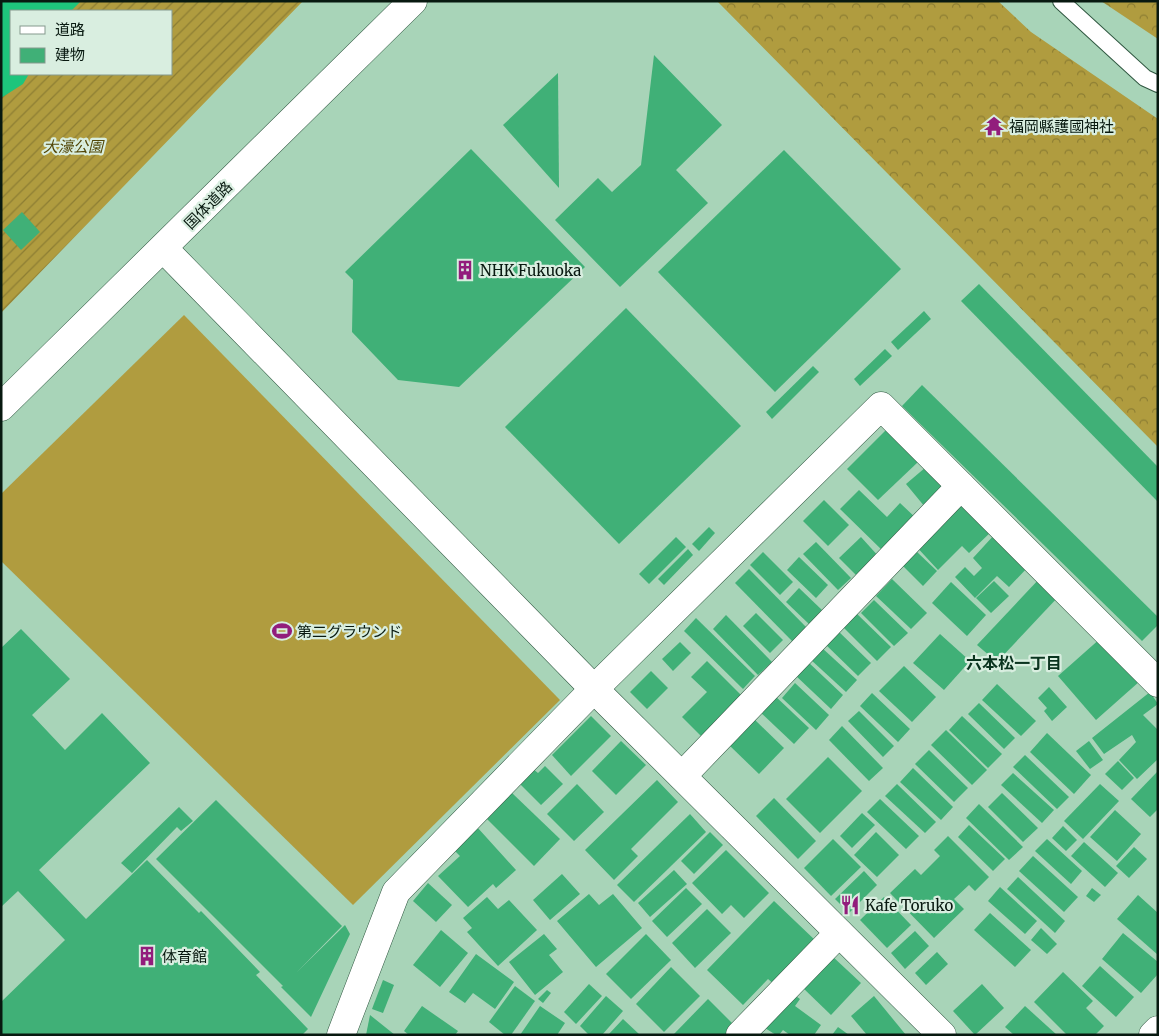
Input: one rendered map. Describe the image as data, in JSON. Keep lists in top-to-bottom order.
{
  "streets": {
    "street": ["国体道路"]
  },
  "districts": ["六本松一丁目"],
  "parks": ["大濠公園"],
  "places": {
    "temple": ["福岡縣護國神社"],
    "building": ["NHK Fukuoka", "体育館"],
    "sports": ["第二グラウンド"],
    "restaurant": ["Kafe Toruko"]
  },
  "legend": ["道路", "建物"]
}
